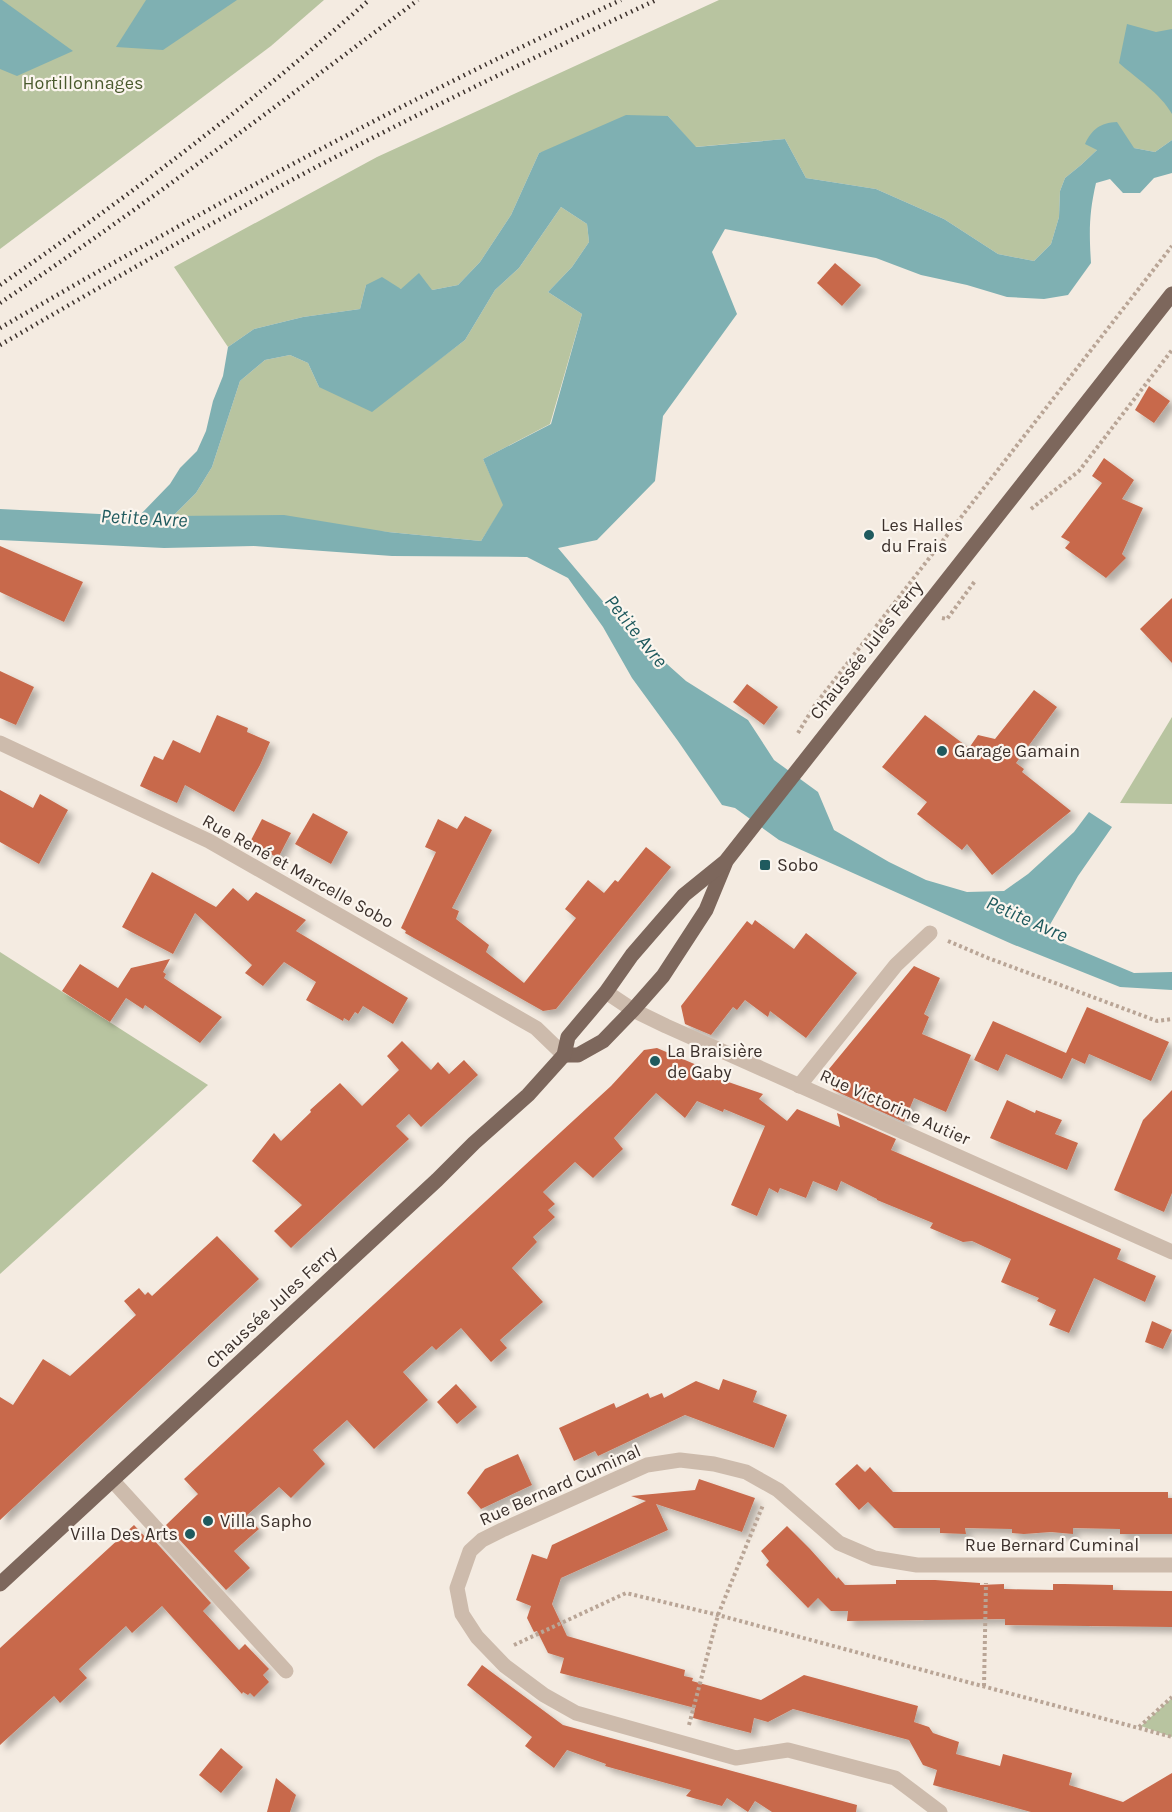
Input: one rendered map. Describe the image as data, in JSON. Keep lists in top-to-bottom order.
{
  "streets": {
    "main road": ["Chaussée Jules Ferry"],
    "street": ["Rue René et Marcelle Sobo", "Rue Victorine Autier", "Rue Bernard Cuminal"]
  },
  "crossings": [
    ["Chaussée Jules Ferry", "Rue René et Marcelle Sobo"],
    ["Chaussée Jules Ferry", "Rue Victorine Autier"]
  ],
  "water": ["Petite Avre"],
  "parks": ["Hortillonnages"],
  "places": {
    "other": [
      "Les Halles du Frais",
      "Garage Gamain",
      "La Braisière de Gaby",
      "Villa Sapho",
      "Villa Des Arts"
    ],
    "transit": ["Sobo"]
  }
}
